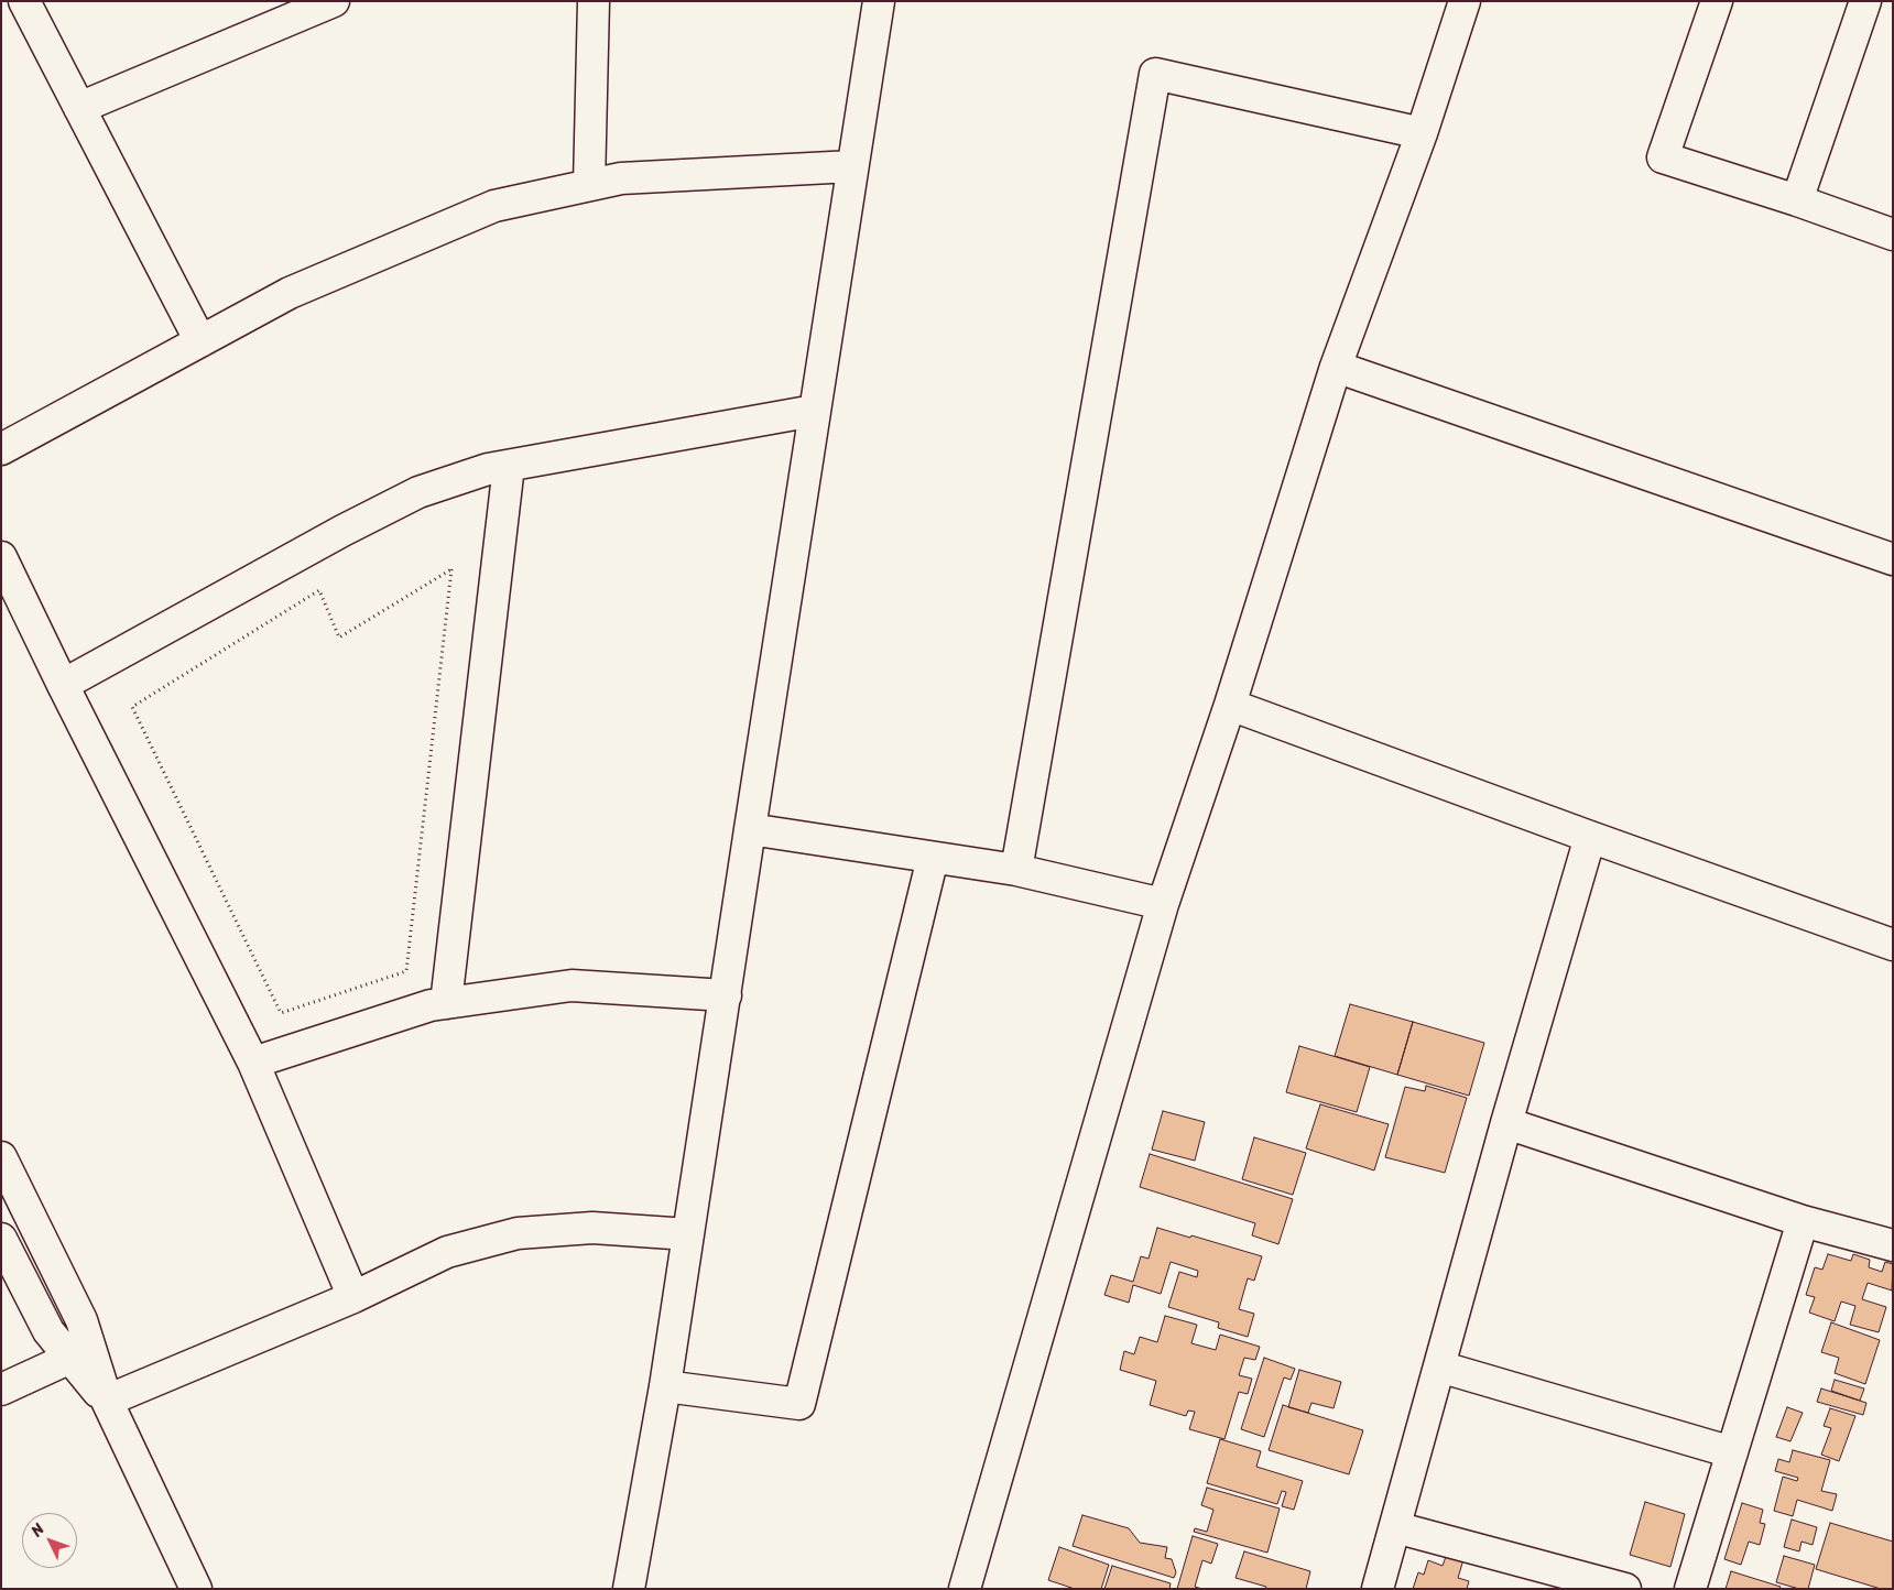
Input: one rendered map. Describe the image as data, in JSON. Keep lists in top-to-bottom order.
{
  "north": "top left"
}
